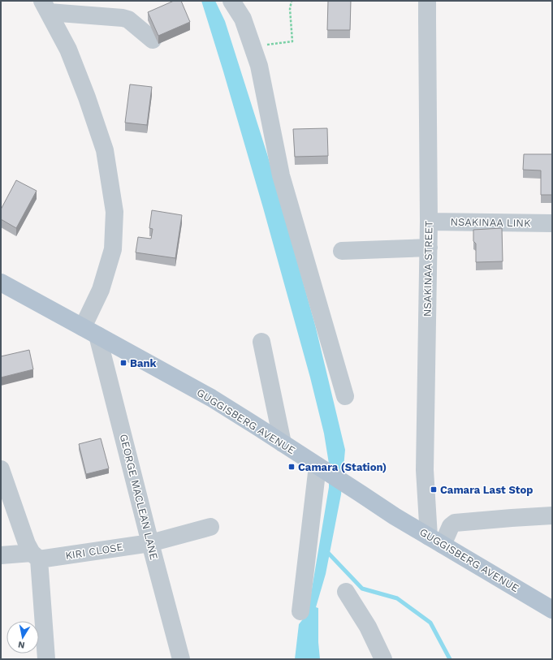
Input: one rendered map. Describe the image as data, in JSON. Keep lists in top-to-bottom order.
{
  "streets": {
    "main road": ["GUGGISBERG AVENUE"],
    "street": [
      "NSAKINAA LINK",
      "NSAKINAA STREET",
      "GEORGE MACLEAN LANE",
      "KIRI CLOSE"
    ]
  },
  "crossings": [
    ["NSAKINAA LINK", "NSAKINAA STREET"],
    ["NSAKINAA STREET", "GUGGISBERG AVENUE"],
    ["GUGGISBERG AVENUE", "GEORGE MACLEAN LANE"],
    ["GEORGE MACLEAN LANE", "KIRI CLOSE"]
  ],
  "places": {
    "transit": ["Bank", "Camara (Station)", "Camara Last Stop"]
  },
  "north": "bottom"
}
